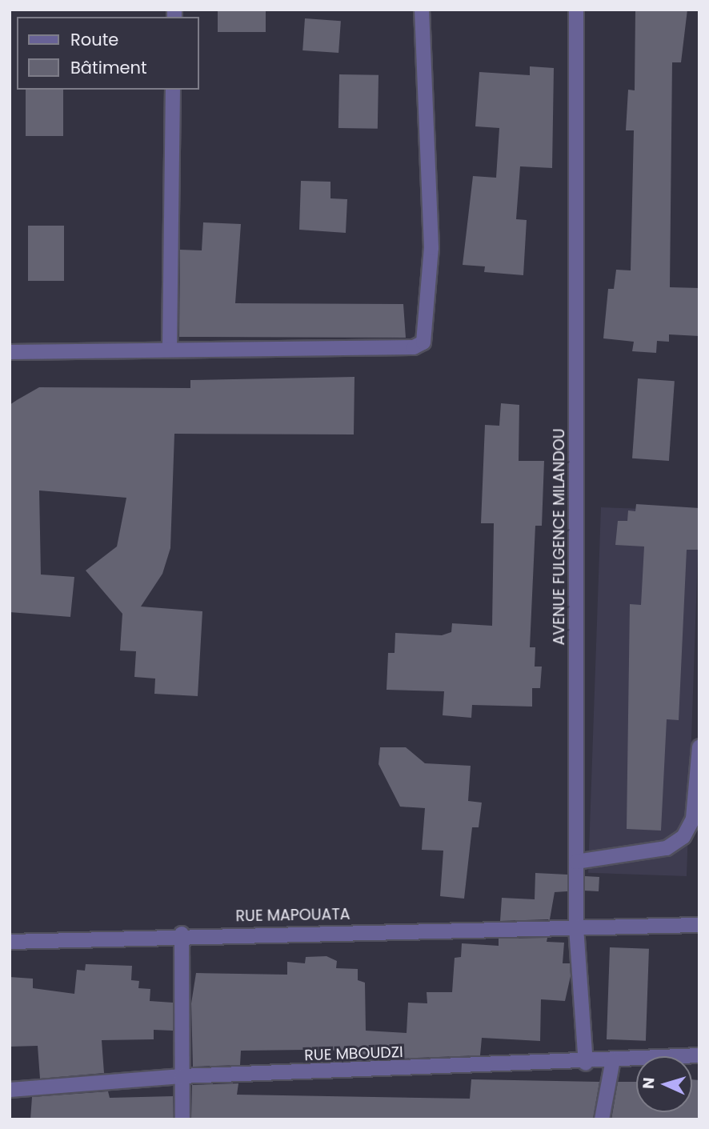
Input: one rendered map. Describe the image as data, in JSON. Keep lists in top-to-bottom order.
{
  "streets": {
    "street": ["AVENUE FULGENCE MILANDOU", "RUE MAPOUATA", "RUE MBOUDZI"]
  },
  "crossings": [
    ["AVENUE FULGENCE MILANDOU", "RUE MAPOUATA"],
    ["AVENUE FULGENCE MILANDOU", "RUE MBOUDZI"]
  ],
  "legend": ["Route", "Bâtiment"],
  "north": "left"
}
